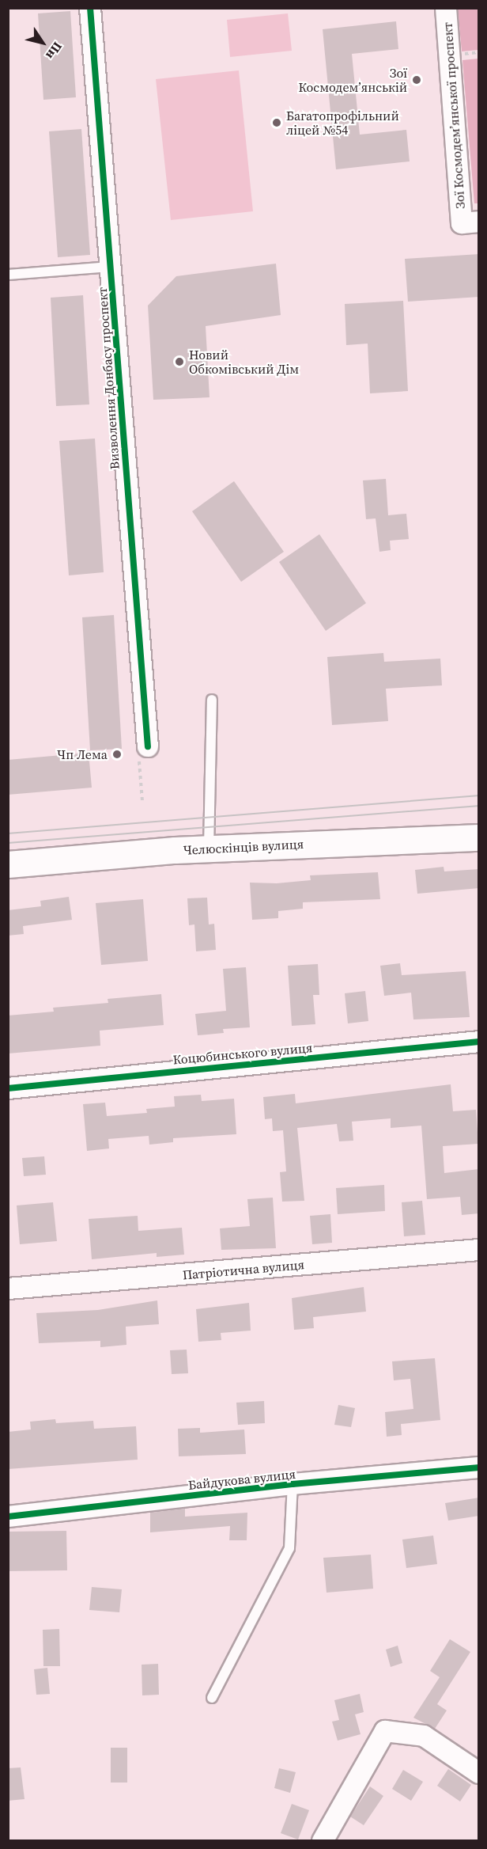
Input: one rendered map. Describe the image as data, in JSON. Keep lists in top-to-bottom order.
{
  "streets": {
    "main road": ["Челюскінців вулиця"],
    "street": [
      "Зої Космодем’янської проспект",
      "Визволення Донбасу проспект",
      "Коцюбинського вулиця",
      "Патріотична вулиця",
      "Байдукова вулиця"
    ]
  },
  "places": [
    "Зої Космодем’янській",
    "Багатопрофільний ліцей №54",
    "Новий Обкомівський Дім",
    "Чп Лема"
  ],
  "north": "bottom right"
}
